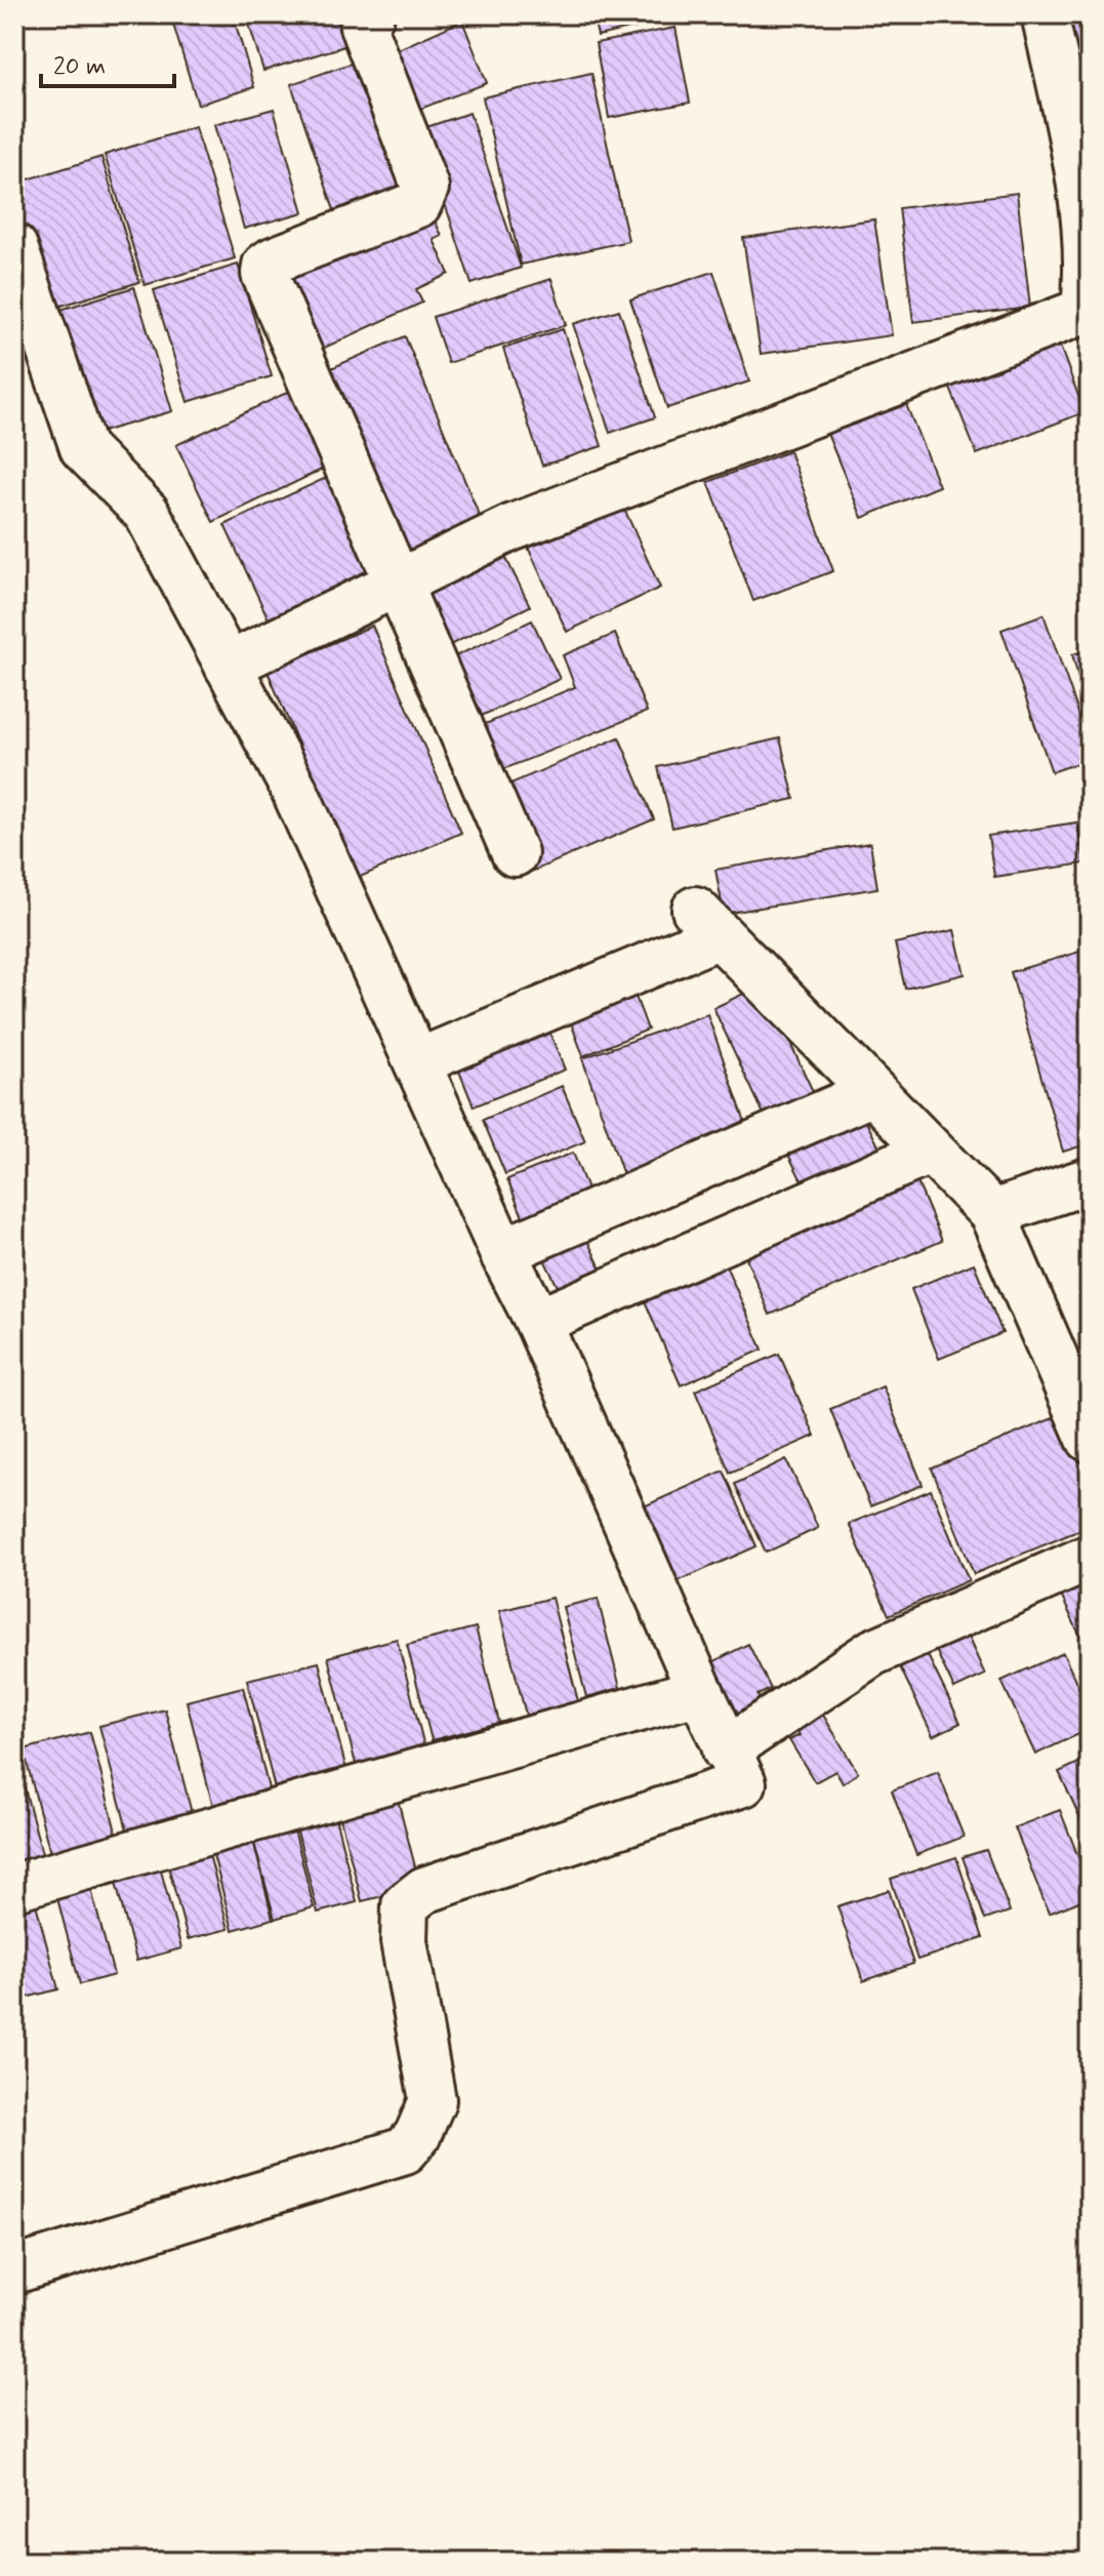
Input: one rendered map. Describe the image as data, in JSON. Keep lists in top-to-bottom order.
{
  "scale_bar": "20 m"
}
